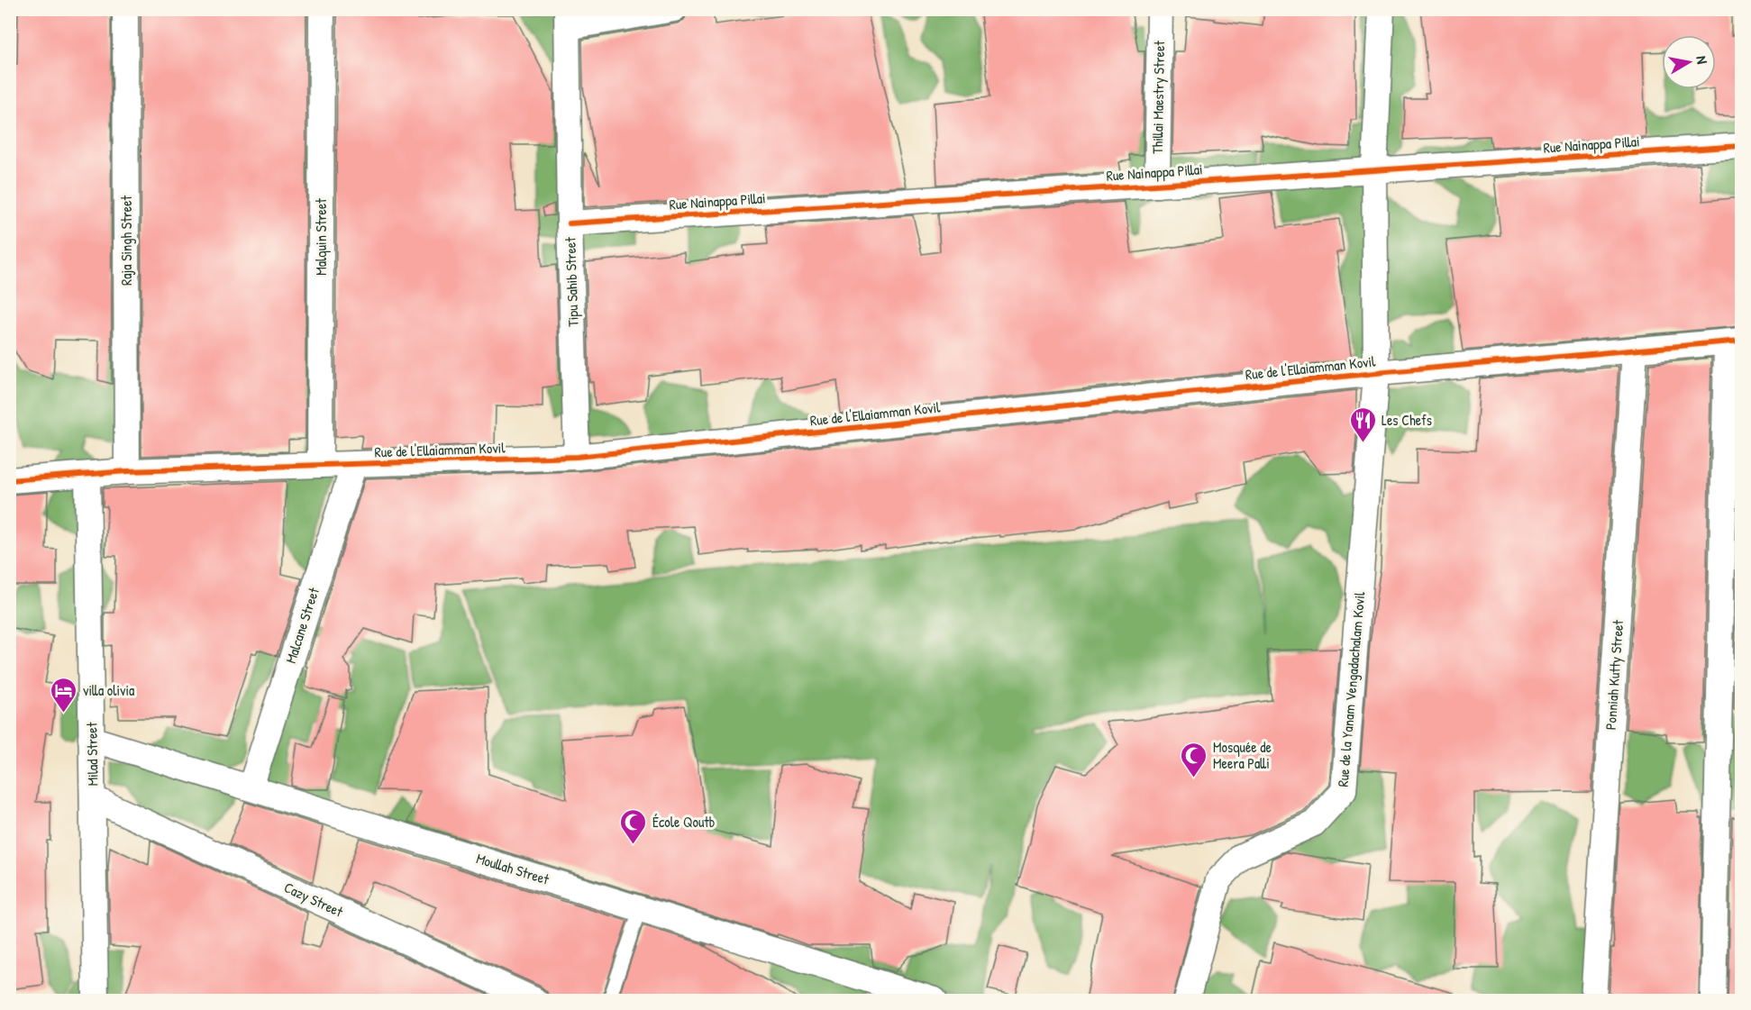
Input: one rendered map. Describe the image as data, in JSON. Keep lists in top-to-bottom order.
{
  "streets": {
    "street": [
      "Thillai Maestry Street",
      "Rue Nainappa Pillai",
      "Malquin Street",
      "Raja Singh Street",
      "Tipu Sahib Street",
      "Rue de l'Ellaiamman Kovil",
      "Malcane Street",
      "Ponniah Kutty Street",
      "Rue de la Yanam Vengadachalam Kovil",
      "Milad Street",
      "Moullah Street",
      "Cazy Street"
    ]
  },
  "crossings": [
    ["Thillai Maestry Street", "Rue Nainappa Pillai"],
    ["Rue Nainappa Pillai", "Tipu Sahib Street"],
    ["Rue Nainappa Pillai", "Rue de la Yanam Vengadachalam Kovil"],
    ["Malquin Street", "Rue de l'Ellaiamman Kovil"],
    ["Raja Singh Street", "Rue de l'Ellaiamman Kovil"],
    ["Tipu Sahib Street", "Rue de l'Ellaiamman Kovil"],
    ["Rue de l'Ellaiamman Kovil", "Malcane Street"],
    ["Rue de l'Ellaiamman Kovil", "Ponniah Kutty Street"],
    ["Rue de l'Ellaiamman Kovil", "Rue de la Yanam Vengadachalam Kovil"],
    ["Rue de l'Ellaiamman Kovil", "Milad Street"],
    ["Malcane Street", "Moullah Street"],
    ["Milad Street", "Moullah Street"],
    ["Milad Street", "Cazy Street"]
  ],
  "places": {
    "restaurant": ["Les Chefs"],
    "hotel": ["villa olivia"],
    "mosque": ["Mosquée de Meera Palli", "École Qoutb"]
  },
  "north": "right"
}
